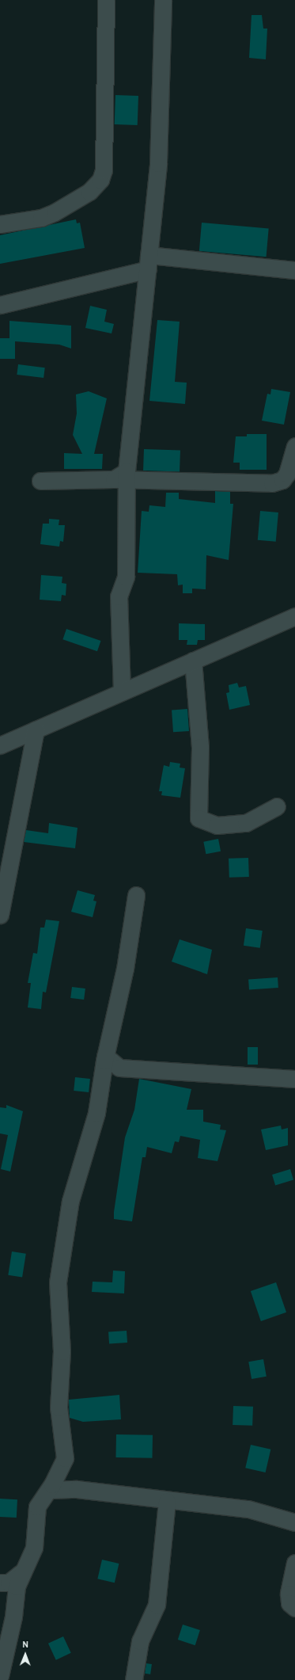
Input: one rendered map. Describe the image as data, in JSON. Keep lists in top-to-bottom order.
{
  "north": "top"
}
